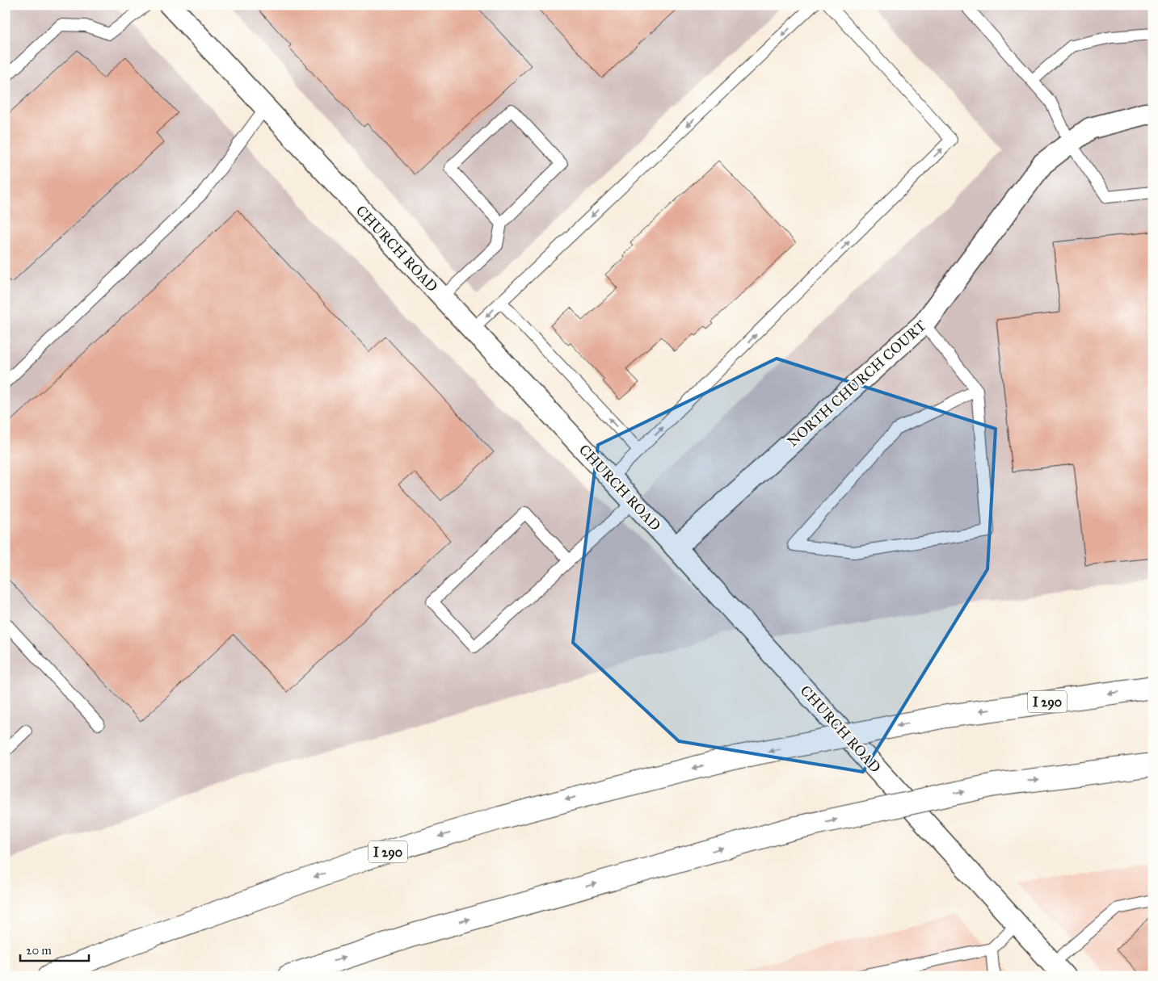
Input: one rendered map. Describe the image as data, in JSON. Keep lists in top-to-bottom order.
{
  "streets": {
    "highway": ["I 290"],
    "street": ["CHURCH ROAD", "NORTH CHURCH COURT"]
  },
  "crossings": [
    ["CHURCH ROAD", "NORTH CHURCH COURT"]
  ],
  "scale_bar": "20 m"
}
